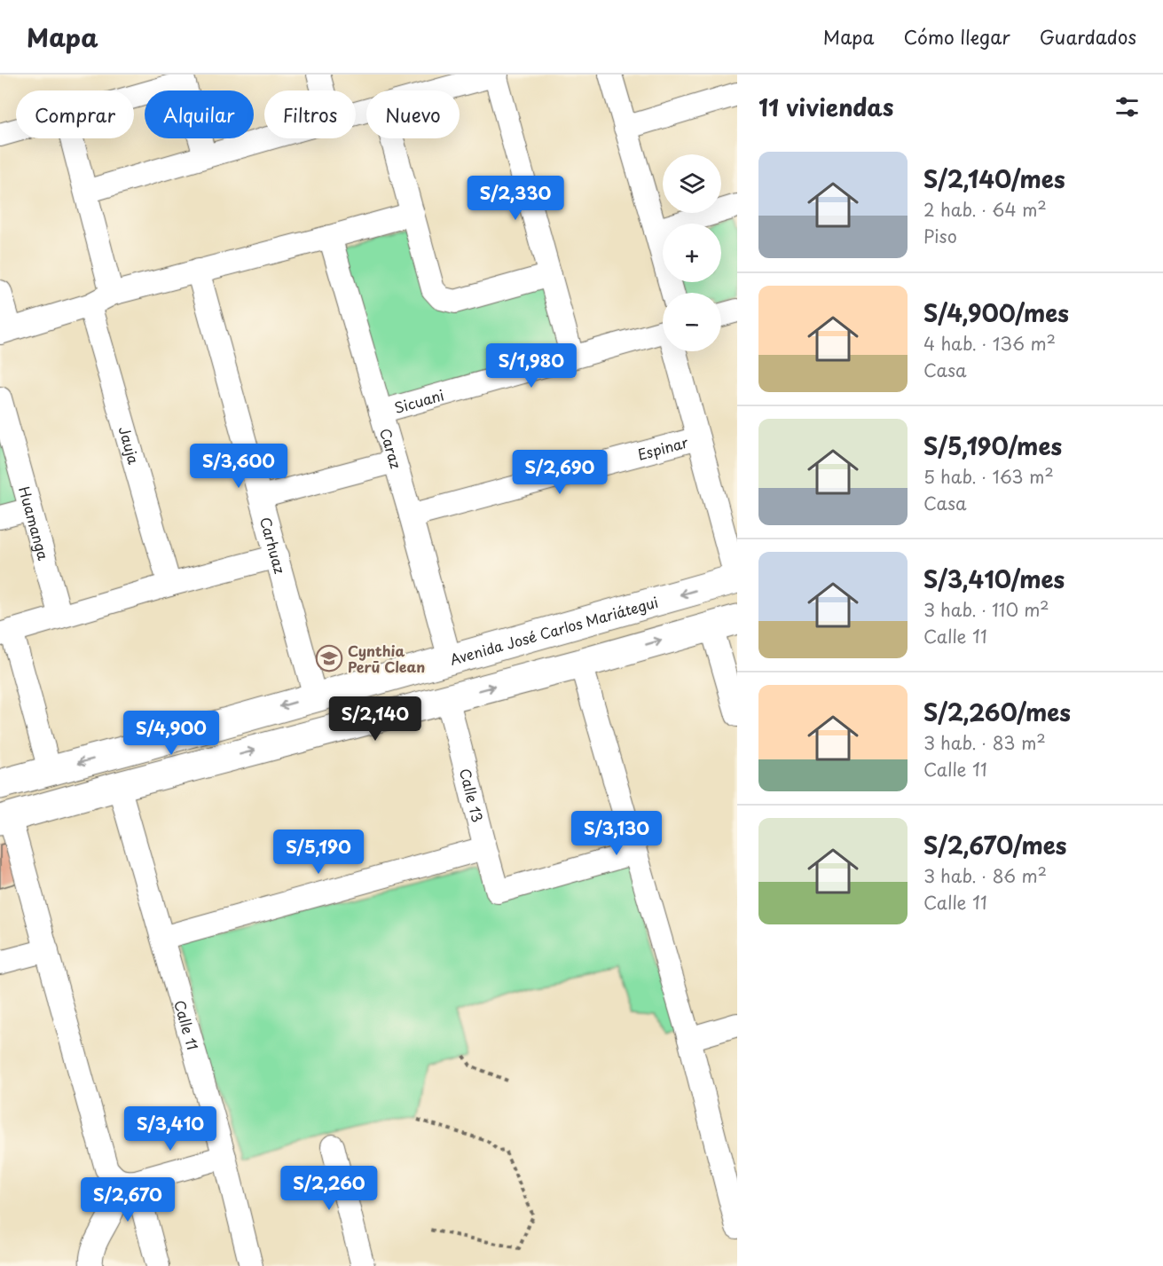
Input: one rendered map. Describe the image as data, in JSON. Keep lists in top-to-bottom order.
{
  "streets": {
    "main road": ["Avenida José Carlos Mariátegui"],
    "street": [
      "Sicuani",
      "Jauja",
      "Caraz",
      "Espinar",
      "Huamanga",
      "Carhuaz",
      "Calle 13",
      "Calle 11"
    ]
  },
  "crossings": [
    ["Sicuani", "Caraz"],
    ["Caraz", "Espinar"],
    ["Caraz", "Avenida José Carlos Mariátegui"],
    ["Carhuaz", "Avenida José Carlos Mariátegui"]
  ],
  "places": {
    "school or university": ["Cynthia Perū Clean"]
  },
  "page": {
    "header": "Mapa",
    "nav": ["Mapa", "Cómo llegar", "Guardados"],
    "heading": "11 viviendas",
    "chip": [
      "Comprar",
      "Alquilar",
      "Filtros",
      "Nuevo"
    ],
    "list": [
      {
        "name": "S/2,140/mes",
        "note": "2 hab. · 64 m² · Piso"
      },
      {
        "name": "S/4,900/mes",
        "note": "4 hab. · 136 m² · Casa"
      },
      {
        "name": "S/5,190/mes",
        "note": "5 hab. · 163 m² · Casa"
      },
      {
        "name": "S/3,410/mes",
        "note": "3 hab. · 110 m² · Calle 11"
      },
      {
        "name": "S/2,260/mes",
        "note": "3 hab. · 83 m² · Calle 11"
      },
      {
        "name": "S/2,670/mes",
        "note": "3 hab. · 86 m² · Calle 11"
      }
    ],
    "map_buttons": ["+", "−"],
    "price": [
      "S/2,330",
      "S/1,980",
      "S/3,600",
      "S/2,690",
      "S/2,140",
      "S/4,900",
      "S/3,130",
      "S/5,190",
      "S/3,410",
      "S/2,260",
      "S/2,670"
    ]
  }
}
